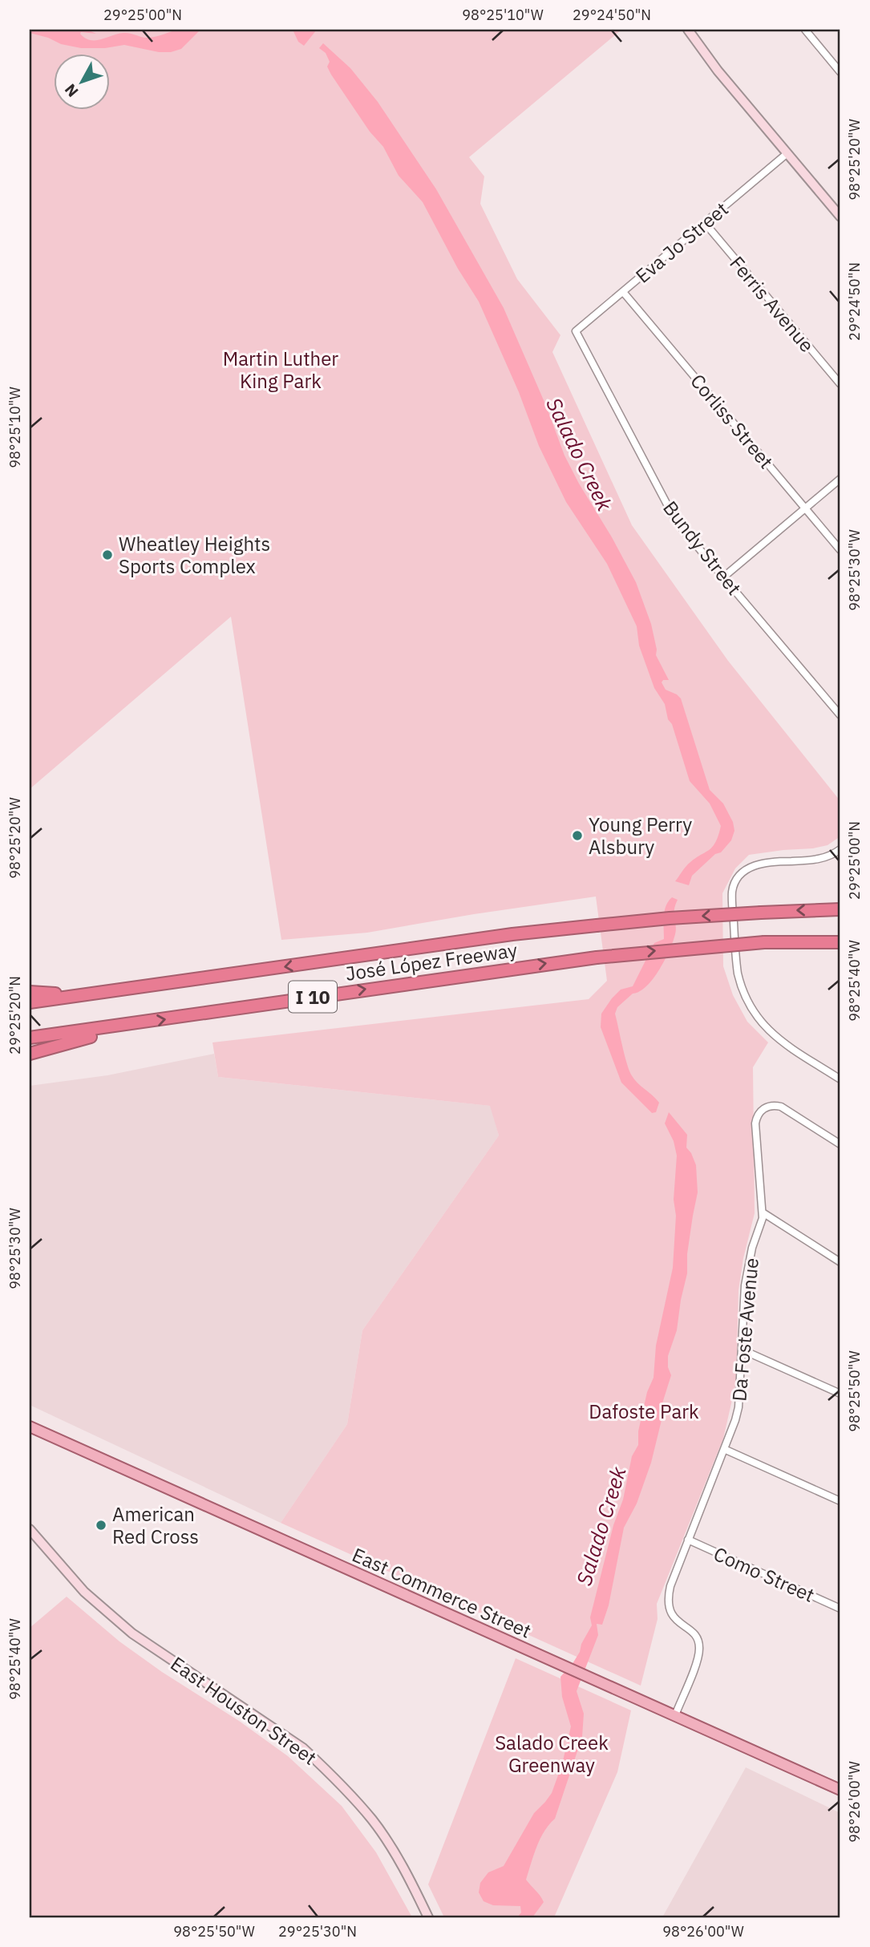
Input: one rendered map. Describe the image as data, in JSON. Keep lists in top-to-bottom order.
{
  "streets": {
    "highway": ["José López Freeway", "I 10"],
    "main road": ["East Commerce Street", "East Houston Street"],
    "street": [
      "Eva Jo Street",
      "Ferris Avenue",
      "Corliss Street",
      "Bundy Street",
      "Da Foste Avenue",
      "Como Street"
    ]
  },
  "crossings": [
    ["Eva Jo Street", "Ferris Avenue"],
    ["Eva Jo Street", "Corliss Street"],
    ["Eva Jo Street", "Bundy Street"],
    ["Da Foste Avenue", "Como Street"],
    ["Da Foste Avenue", "East Commerce Street"]
  ],
  "water": ["Salado Creek"],
  "parks": ["Martin Luther King Park", "Dafoste Park", "Salado Creek Greenway"],
  "places": ["Wheatley Heights Sports Complex", "Young Perry Alsbury", "American Red Cross"],
  "north": "bottom left",
  "coordinates": [
    "29°25'00\"N",
    "98°25'10\"W",
    "29°24'50\"N",
    "98°25'20\"W",
    "98°25'30\"W",
    "98°25'40\"W",
    "29°25'20\"N",
    "98°25'50\"W",
    "98°26'00\"W",
    "29°25'30\"N"
  ]
}
